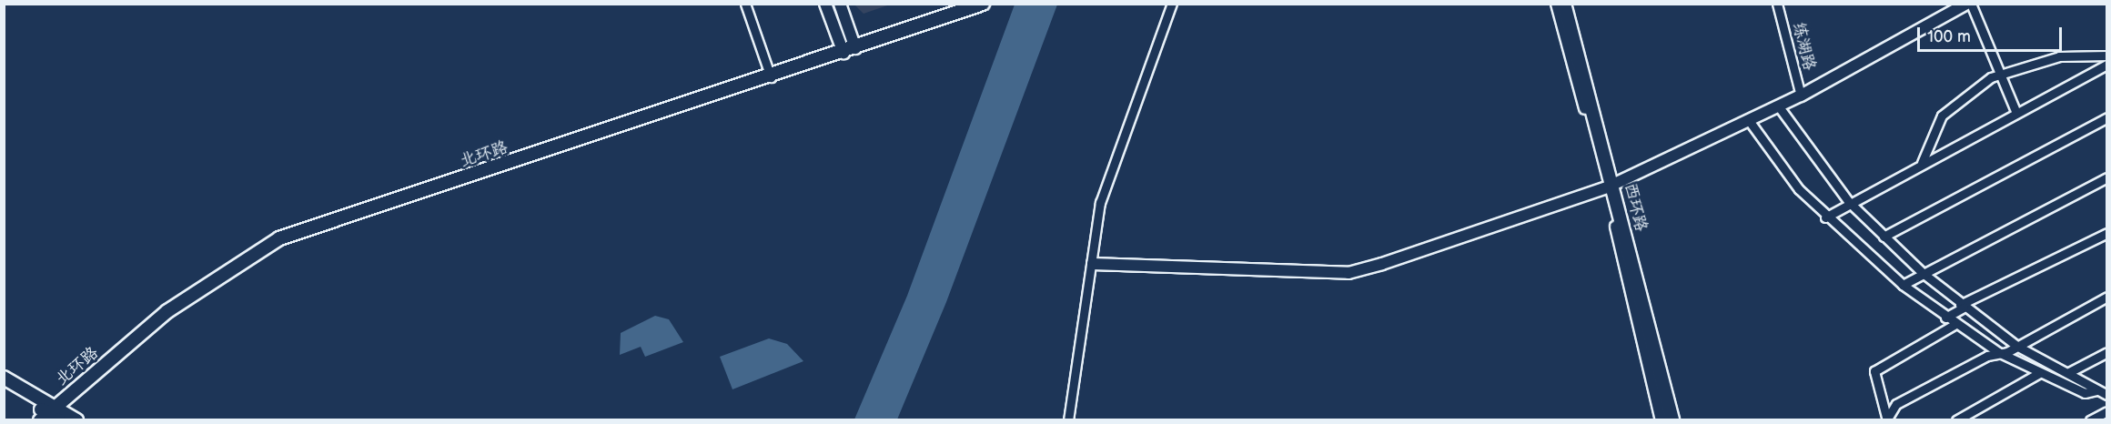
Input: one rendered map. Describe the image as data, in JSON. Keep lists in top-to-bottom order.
{
  "streets": {
    "main road": ["北环路", "西环路"],
    "street": ["练湖路"]
  },
  "scale_bar": "100 m"
}
